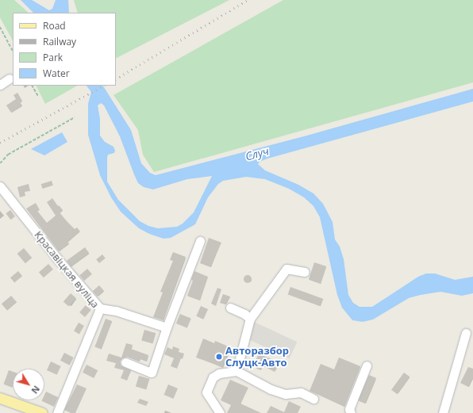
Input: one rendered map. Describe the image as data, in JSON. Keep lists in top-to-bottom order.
{
  "streets": {
    "street": ["Красавіцкая вуліца"]
  },
  "water": ["Случ"],
  "places": ["Авторазбор Слуцк-Авто"],
  "legend": [
    "Road",
    "Railway",
    "Park",
    "Water"
  ],
  "north": "bottom right"
}
